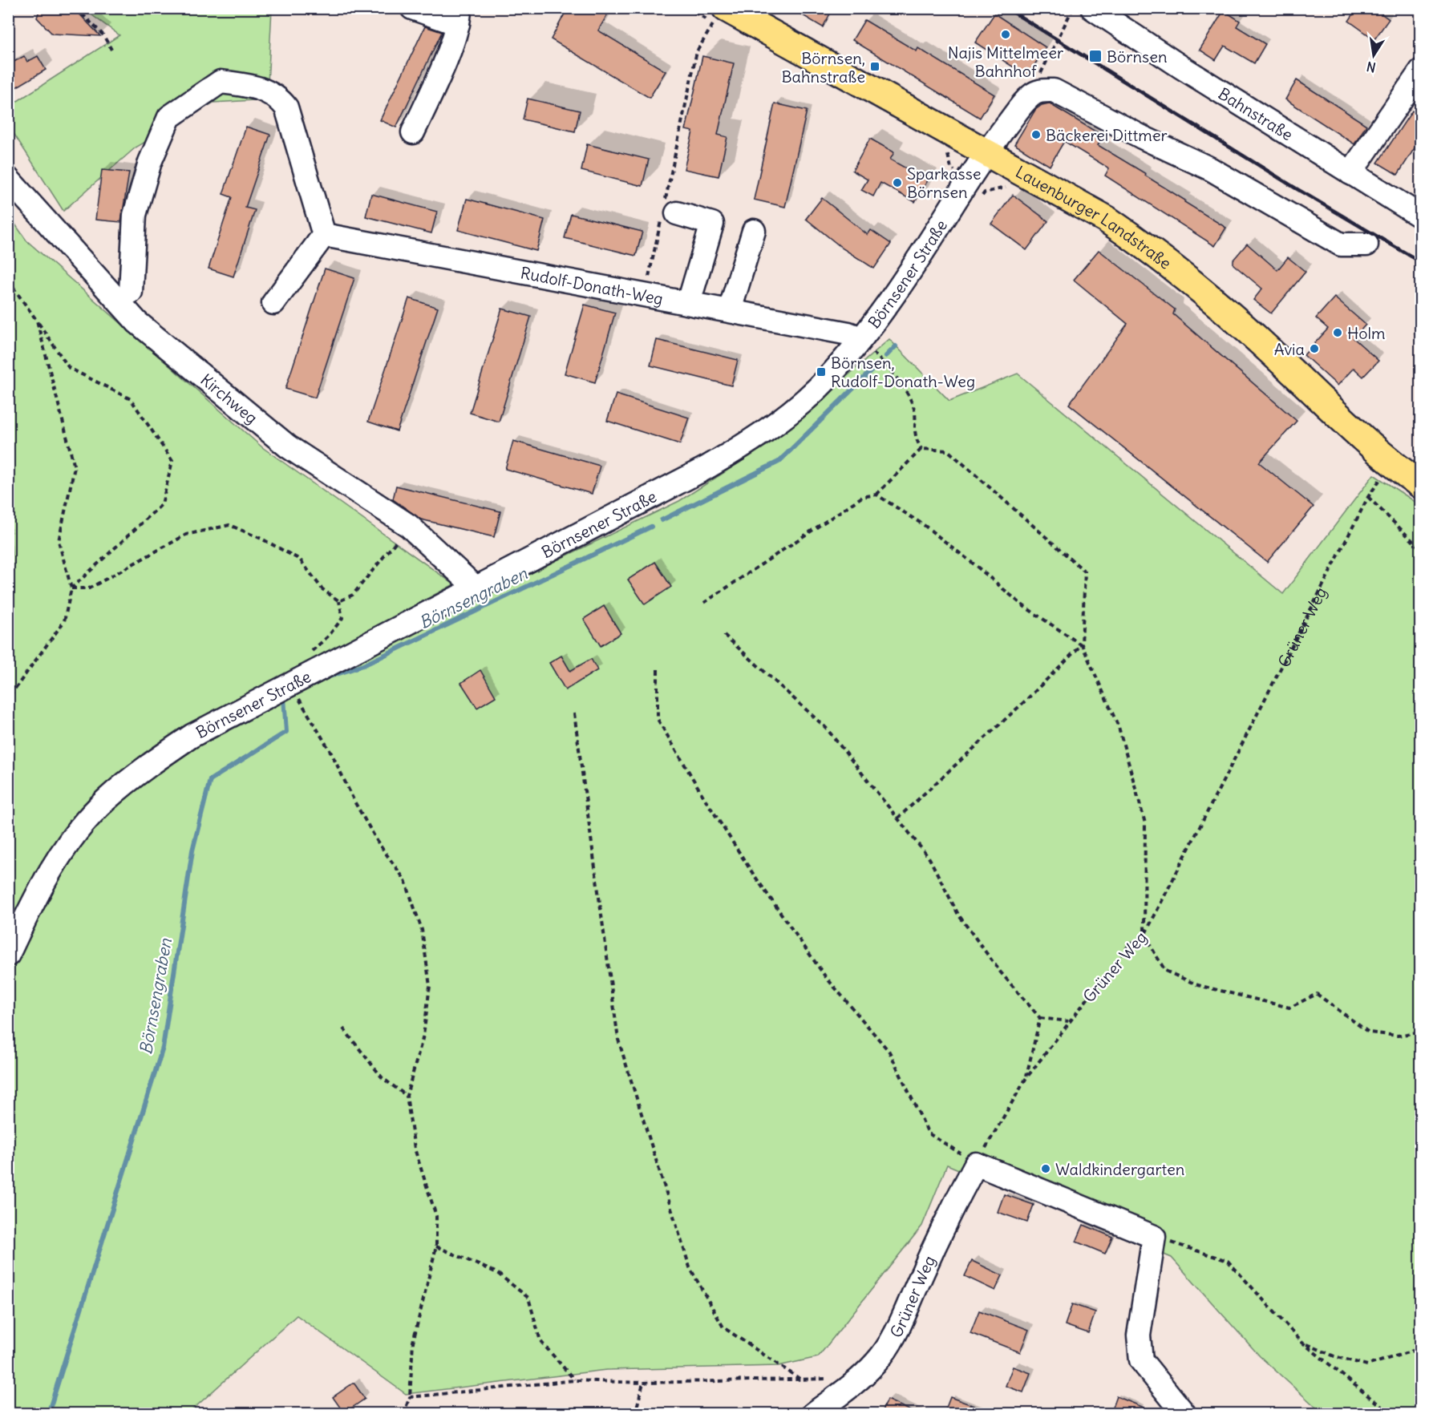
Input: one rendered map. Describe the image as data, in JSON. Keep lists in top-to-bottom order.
{
  "streets": {
    "main road": ["Lauenburger Landstraße"],
    "street": [
      "Bahnstraße",
      "Börnsener Straße",
      "Rudolf-Donath-Weg",
      "Kirchweg",
      "Grüner Weg"
    ]
  },
  "crossings": [
    ["Lauenburger Landstraße", "Börnsener Straße"],
    ["Lauenburger Landstraße", "Grüner Weg"],
    ["Börnsener Straße", "Rudolf-Donath-Weg"],
    ["Börnsener Straße", "Kirchweg"]
  ],
  "water": ["Börnsengraben"],
  "places": {
    "other": [
      "Najis Mittelmeer Bahnhof",
      "Bäckerei Dittmer",
      "Sparkasse Börnsen",
      "Holm",
      "Avia",
      "Waldkindergarten"
    ],
    "transit": ["Börnsen", "Börnsen, Bahnstraße", "Börnsen, Rudolf-Donath-Weg"]
  },
  "north": "bottom"
}
